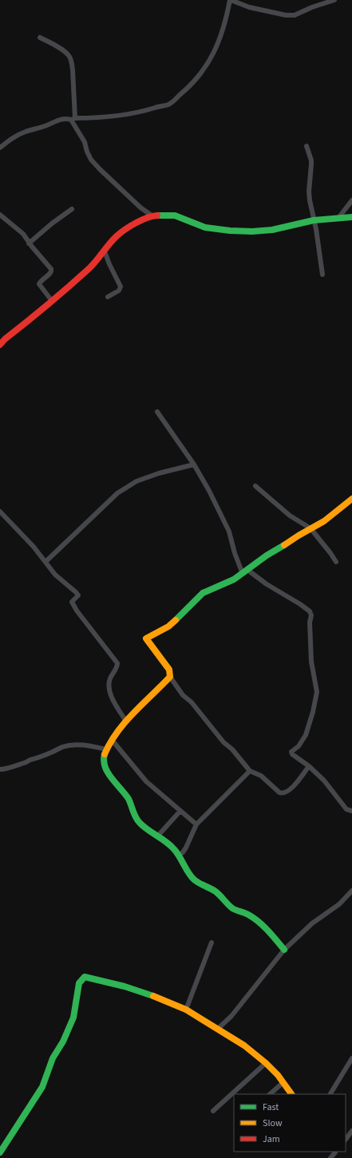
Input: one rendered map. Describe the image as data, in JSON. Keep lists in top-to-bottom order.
{
  "legend": ["Fast", "Slow", "Jam"]
}
